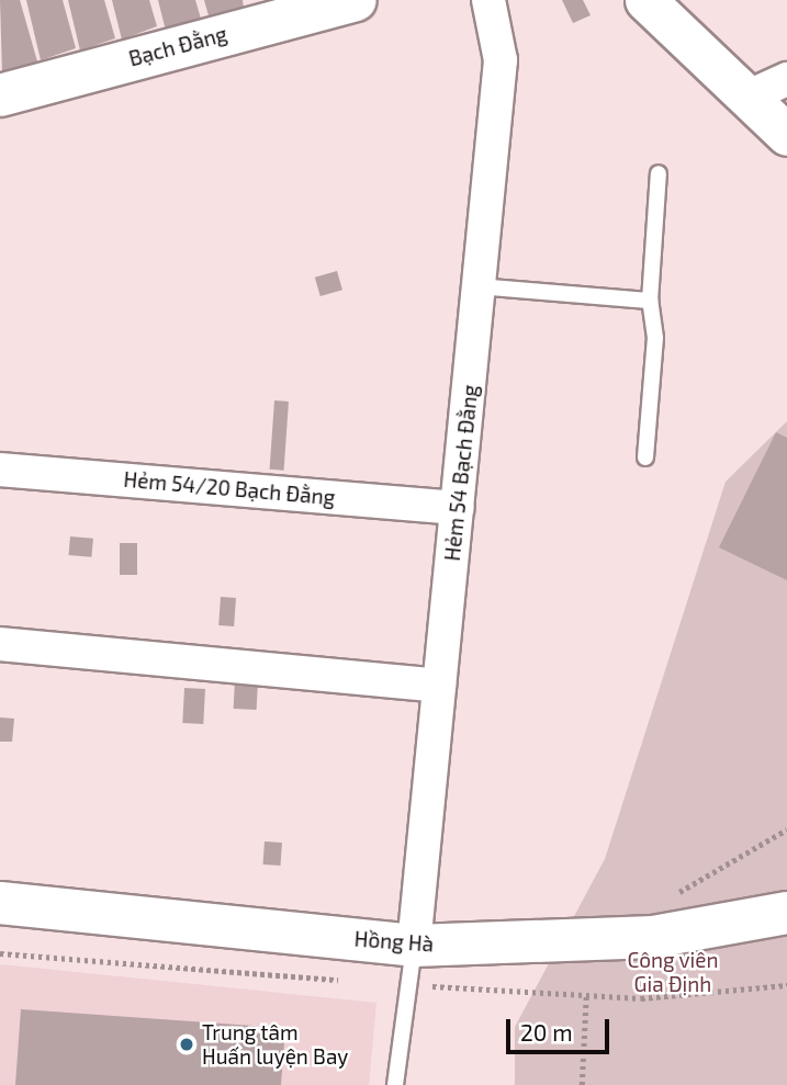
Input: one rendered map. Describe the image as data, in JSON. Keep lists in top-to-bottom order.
{
  "streets": {
    "main road": ["Bạch Đằng", "Hồng Hà"],
    "street": ["Hẻm 54 Bạch Đằng", "Hẻm 54/20 Bạch Đằng"]
  },
  "crossings": [
    ["Hẻm 54 Bạch Đằng", "Hẻm 54/20 Bạch Đằng"],
    ["Hẻm 54 Bạch Đằng", "Hồng Hà"]
  ],
  "parks": ["Công viên Gia Định"],
  "places": ["Trung tâm Huấn luyện Bay"],
  "scale_bar": "20 m"
}
